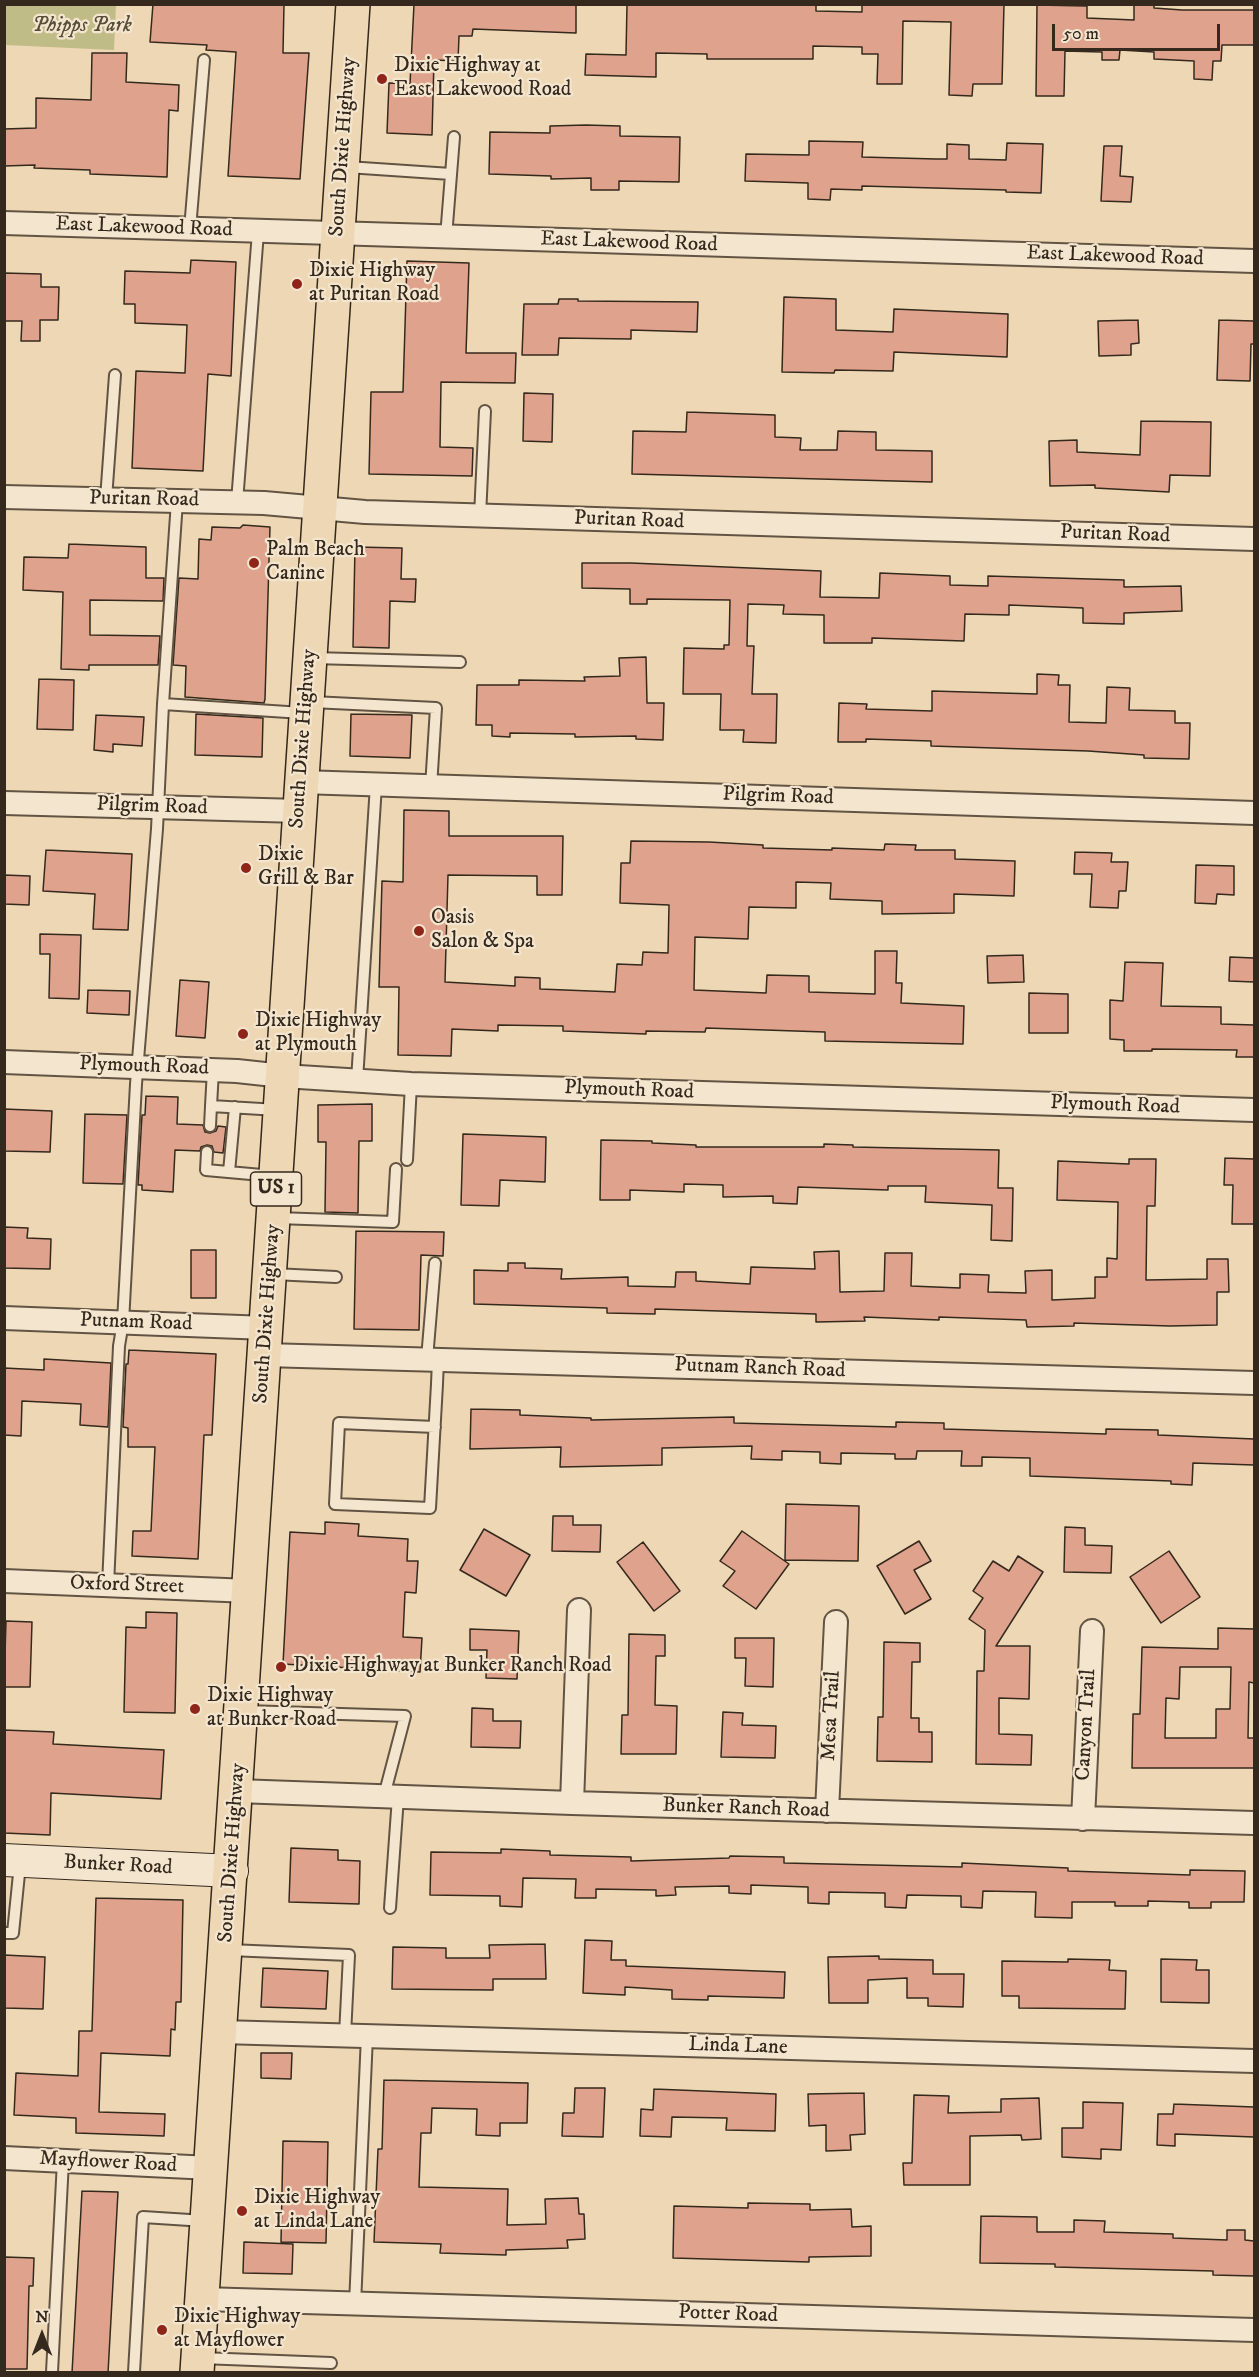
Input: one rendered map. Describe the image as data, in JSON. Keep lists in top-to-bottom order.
{
  "streets": {
    "main road": ["South Dixie Highway", "US 1"],
    "street": [
      "East Lakewood Road",
      "Puritan Road",
      "Pilgrim Road",
      "Plymouth Road",
      "Putnam Road",
      "Putnam Ranch Road",
      "Oxford Street",
      "Mesa Trail",
      "Canyon Trail",
      "Bunker Ranch Road",
      "Bunker Road",
      "Linda Lane",
      "Mayflower Road",
      "Potter Road"
    ]
  },
  "crossings": [
    ["South Dixie Highway", "East Lakewood Road"],
    ["South Dixie Highway", "Puritan Road"],
    ["South Dixie Highway", "Pilgrim Road"],
    ["South Dixie Highway", "Plymouth Road"],
    ["South Dixie Highway", "Putnam Road"],
    ["South Dixie Highway", "Putnam Ranch Road"],
    ["South Dixie Highway", "Oxford Street"],
    ["South Dixie Highway", "Bunker Ranch Road"],
    ["South Dixie Highway", "Bunker Road"],
    ["South Dixie Highway", "Linda Lane"],
    ["South Dixie Highway", "Mayflower Road"],
    ["South Dixie Highway", "Potter Road"],
    ["Putnam Road", "Putnam Ranch Road"],
    ["Mesa Trail", "Bunker Ranch Road"],
    ["Canyon Trail", "Bunker Ranch Road"]
  ],
  "parks": ["Phipps Park"],
  "places": [
    "Dixie Highway at East Lakewood Road",
    "Dixie Highway at Puritan Road",
    "Palm Beach Canine",
    "Dixie Grill & Bar",
    "Oasis Salon & Spa",
    "Dixie Highway at Plymouth",
    "Dixie Highway at Bunker Ranch Road",
    "Dixie Highway at Bunker Road",
    "Dixie Highway at Linda Lane",
    "Dixie Highway at Mayflower"
  ],
  "scale_bar": "50 m",
  "north": "top"
}
